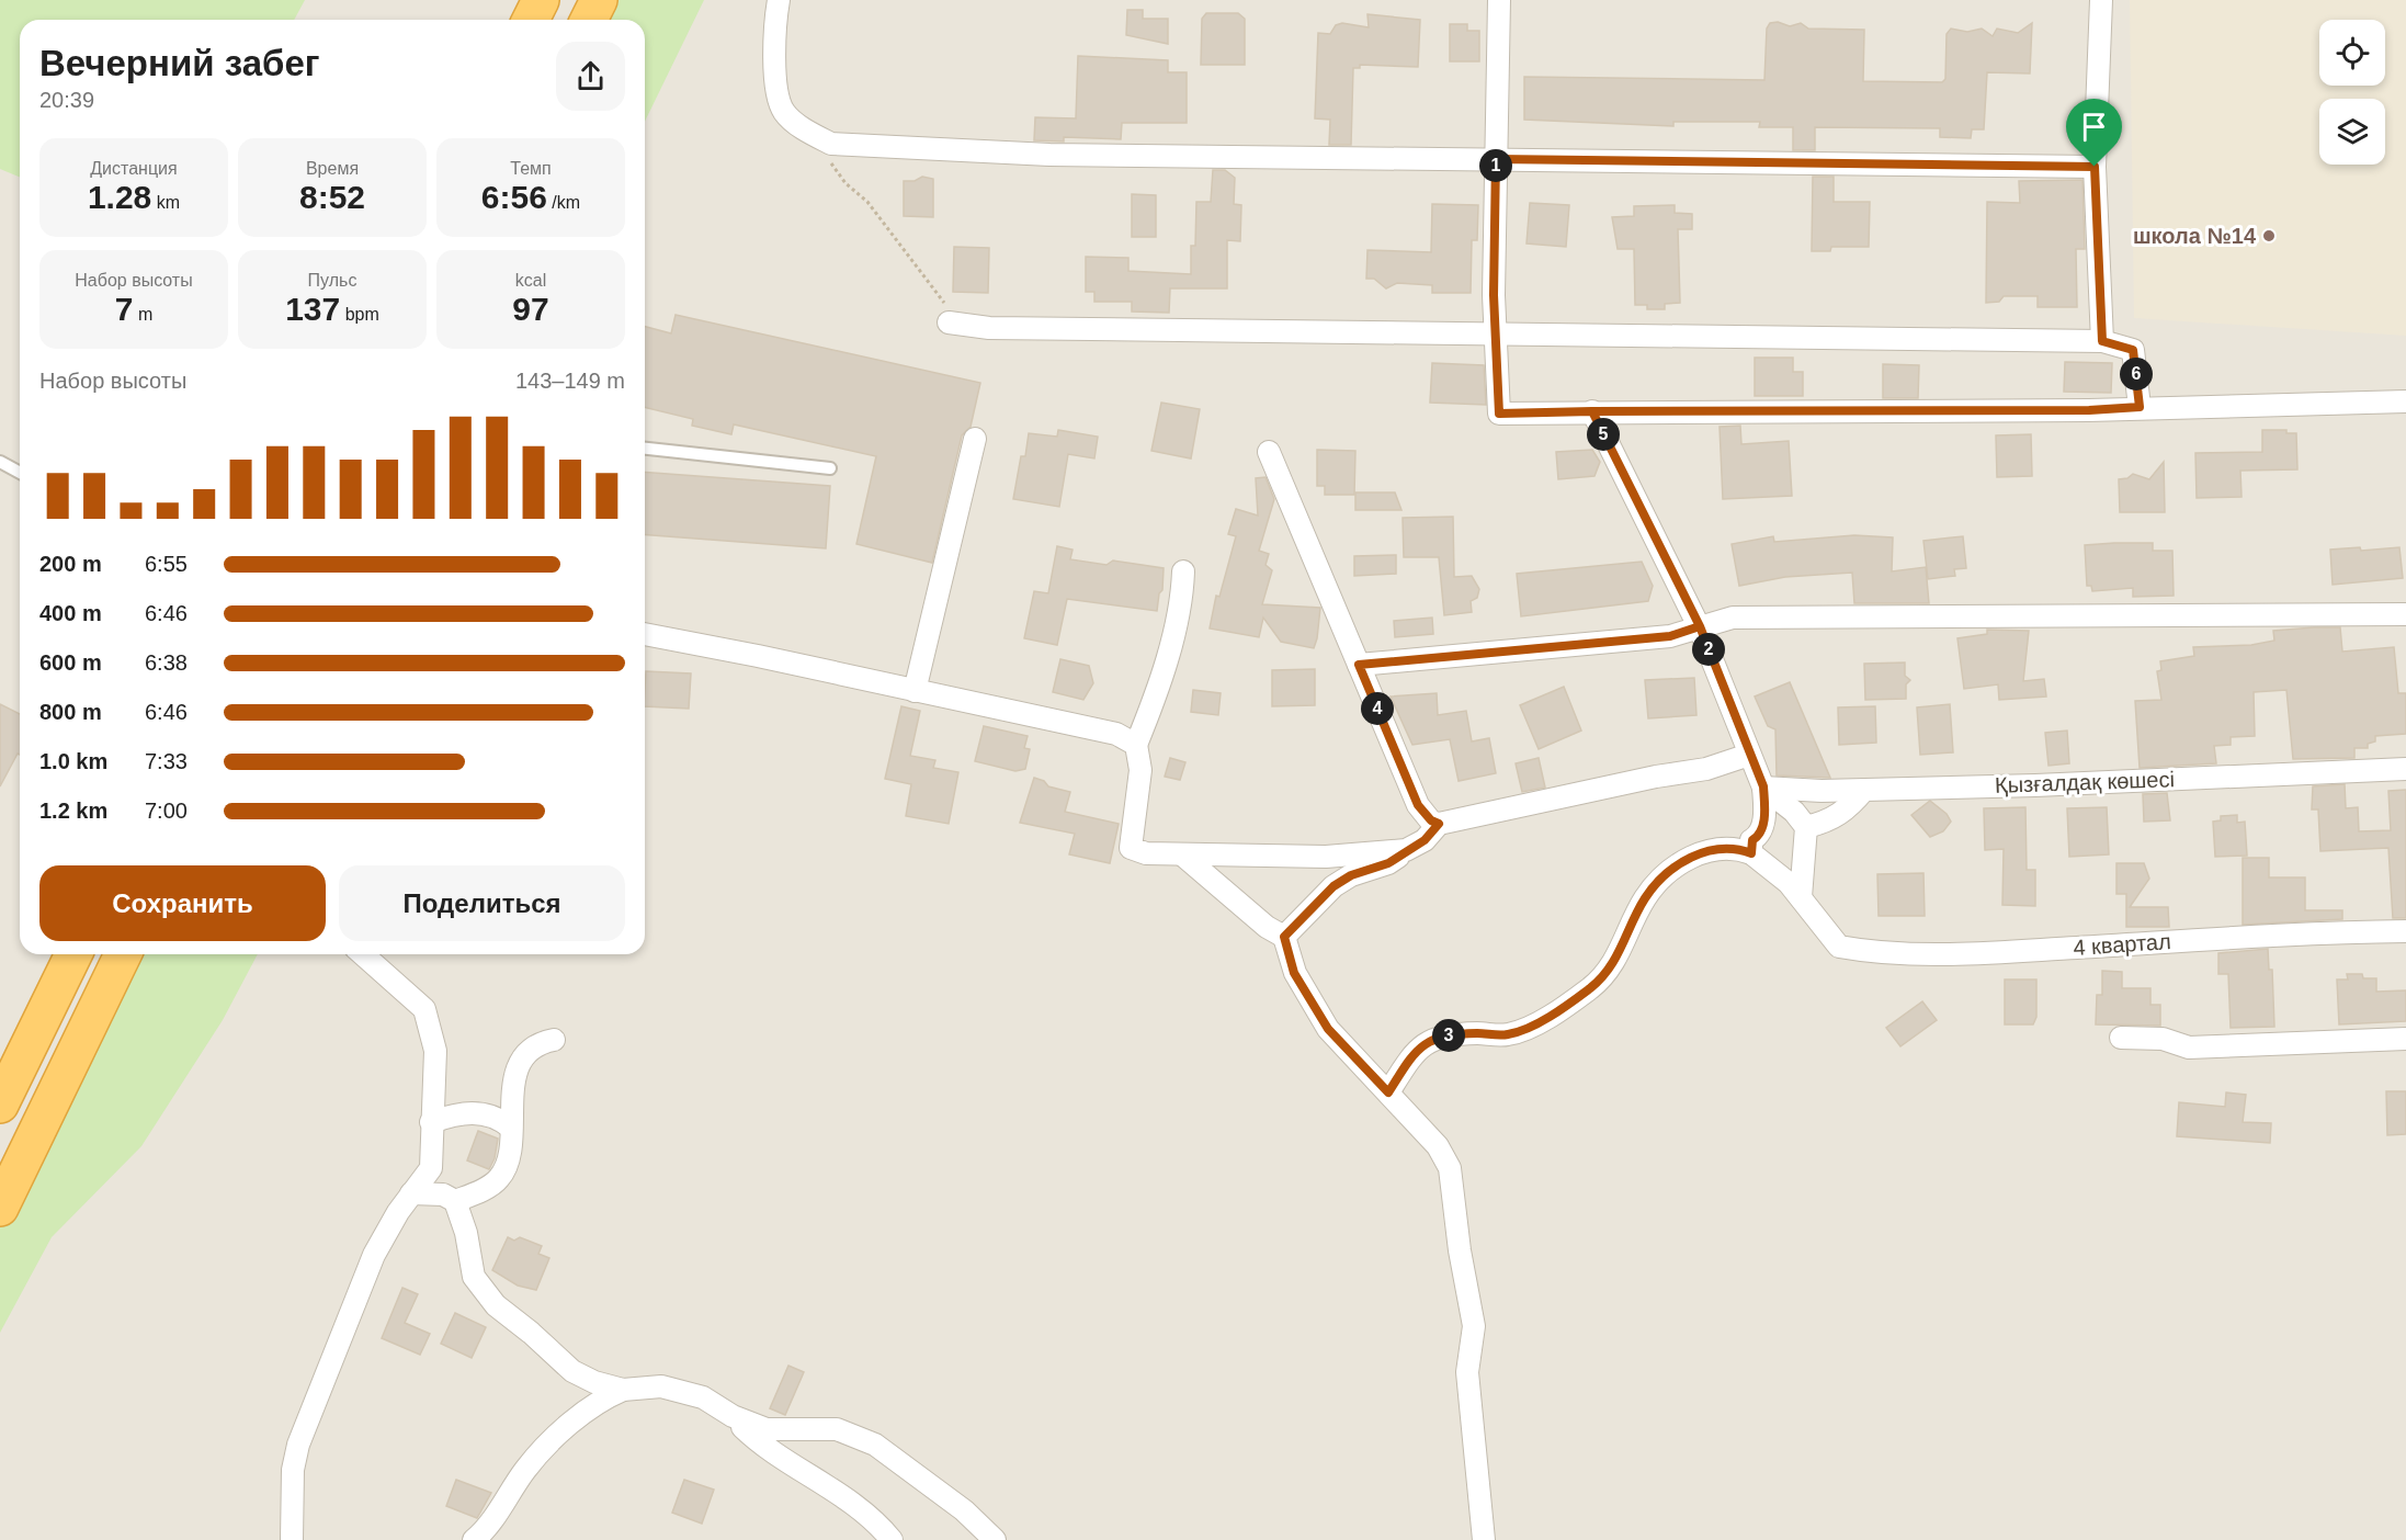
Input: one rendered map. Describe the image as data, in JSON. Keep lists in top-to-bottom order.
{
  "streets": {
    "street": ["Қызғалдақ көшесі", "4 квартал"]
  },
  "places": ["школа №14"],
  "page": {
    "heading": ["Вечерний забег", "20:39"],
    "stats": [
      ["Дистанция", "1.28 km"],
      ["Время", "8:52"],
      ["Темп", "6:56 /km"],
      ["Набор высоты", "7 m"],
      ["Пульс", "137 bpm"],
      ["kcal", "97"]
    ],
    "pins": [
      "1",
      "6",
      "5",
      "2",
      "4",
      "3"
    ],
    "chart": ["Набор высоты", "143–149 m"],
    "list": [
      {
        "name": "200 m",
        "note": "6:55"
      },
      {
        "name": "400 m",
        "note": "6:46"
      },
      {
        "name": "600 m",
        "note": "6:38"
      },
      {
        "name": "800 m",
        "note": "6:46"
      },
      {
        "name": "1.0 km",
        "note": "7:33"
      },
      {
        "name": "1.2 km",
        "note": "7:00"
      }
    ],
    "buttons": ["Сохранить", "Поделиться"]
  }
}
